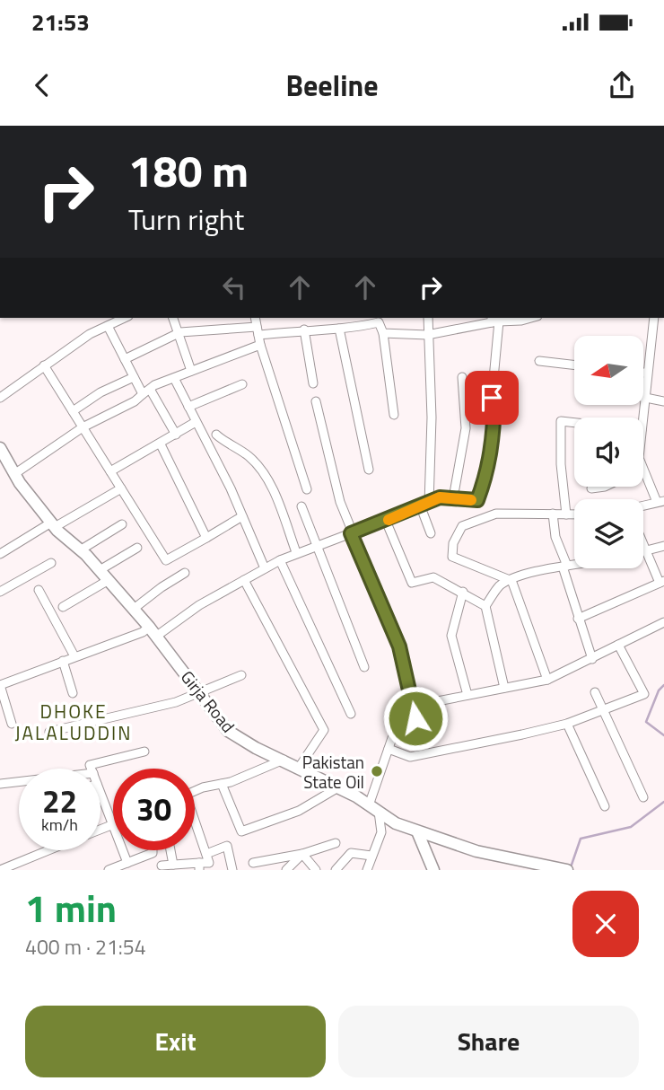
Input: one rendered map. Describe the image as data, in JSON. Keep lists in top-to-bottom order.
{
  "streets": {
    "main road": ["Girja Road"]
  },
  "districts": ["DHOKE JALALUDDIN"],
  "places": ["Pakistan State Oil"],
  "north": "left",
  "page": {
    "status": "21:53",
    "header": "Beeline",
    "turn": ["180 m", "Turn right"],
    "speed": "22 km/h",
    "limit": "30",
    "heading": ["1 min", "400 m · 21:54"],
    "buttons": ["Exit", "Share"]
  }
}
